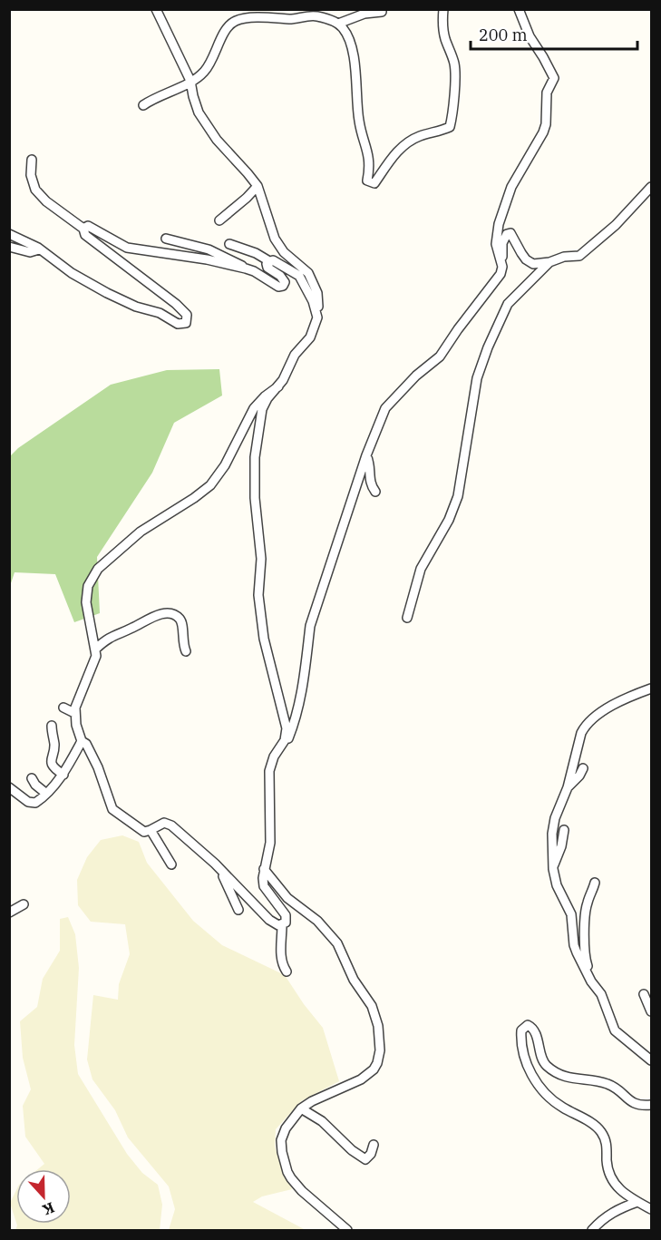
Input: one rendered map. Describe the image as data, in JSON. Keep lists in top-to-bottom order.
{
  "scale_bar": "200 m",
  "north": "bottom"
}
